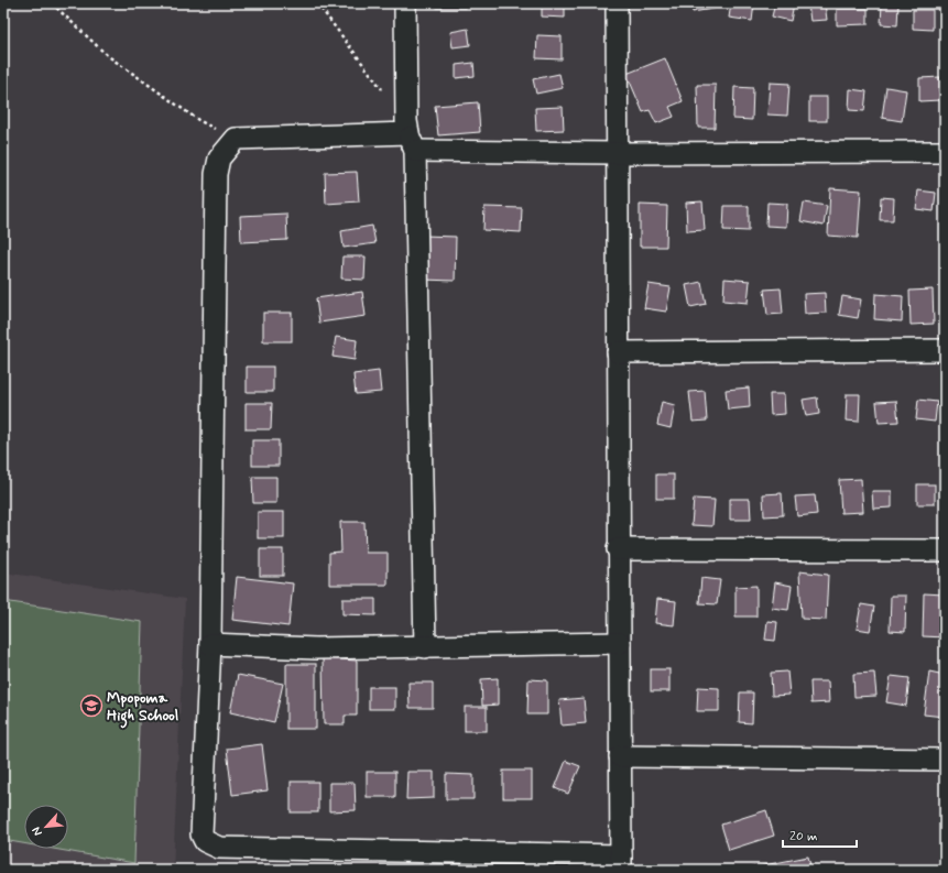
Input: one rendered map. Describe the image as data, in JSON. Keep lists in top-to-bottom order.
{
  "places": {
    "school or university": ["Mpopoma High School"]
  },
  "scale_bar": "20 m",
  "north": "bottom left"
}
